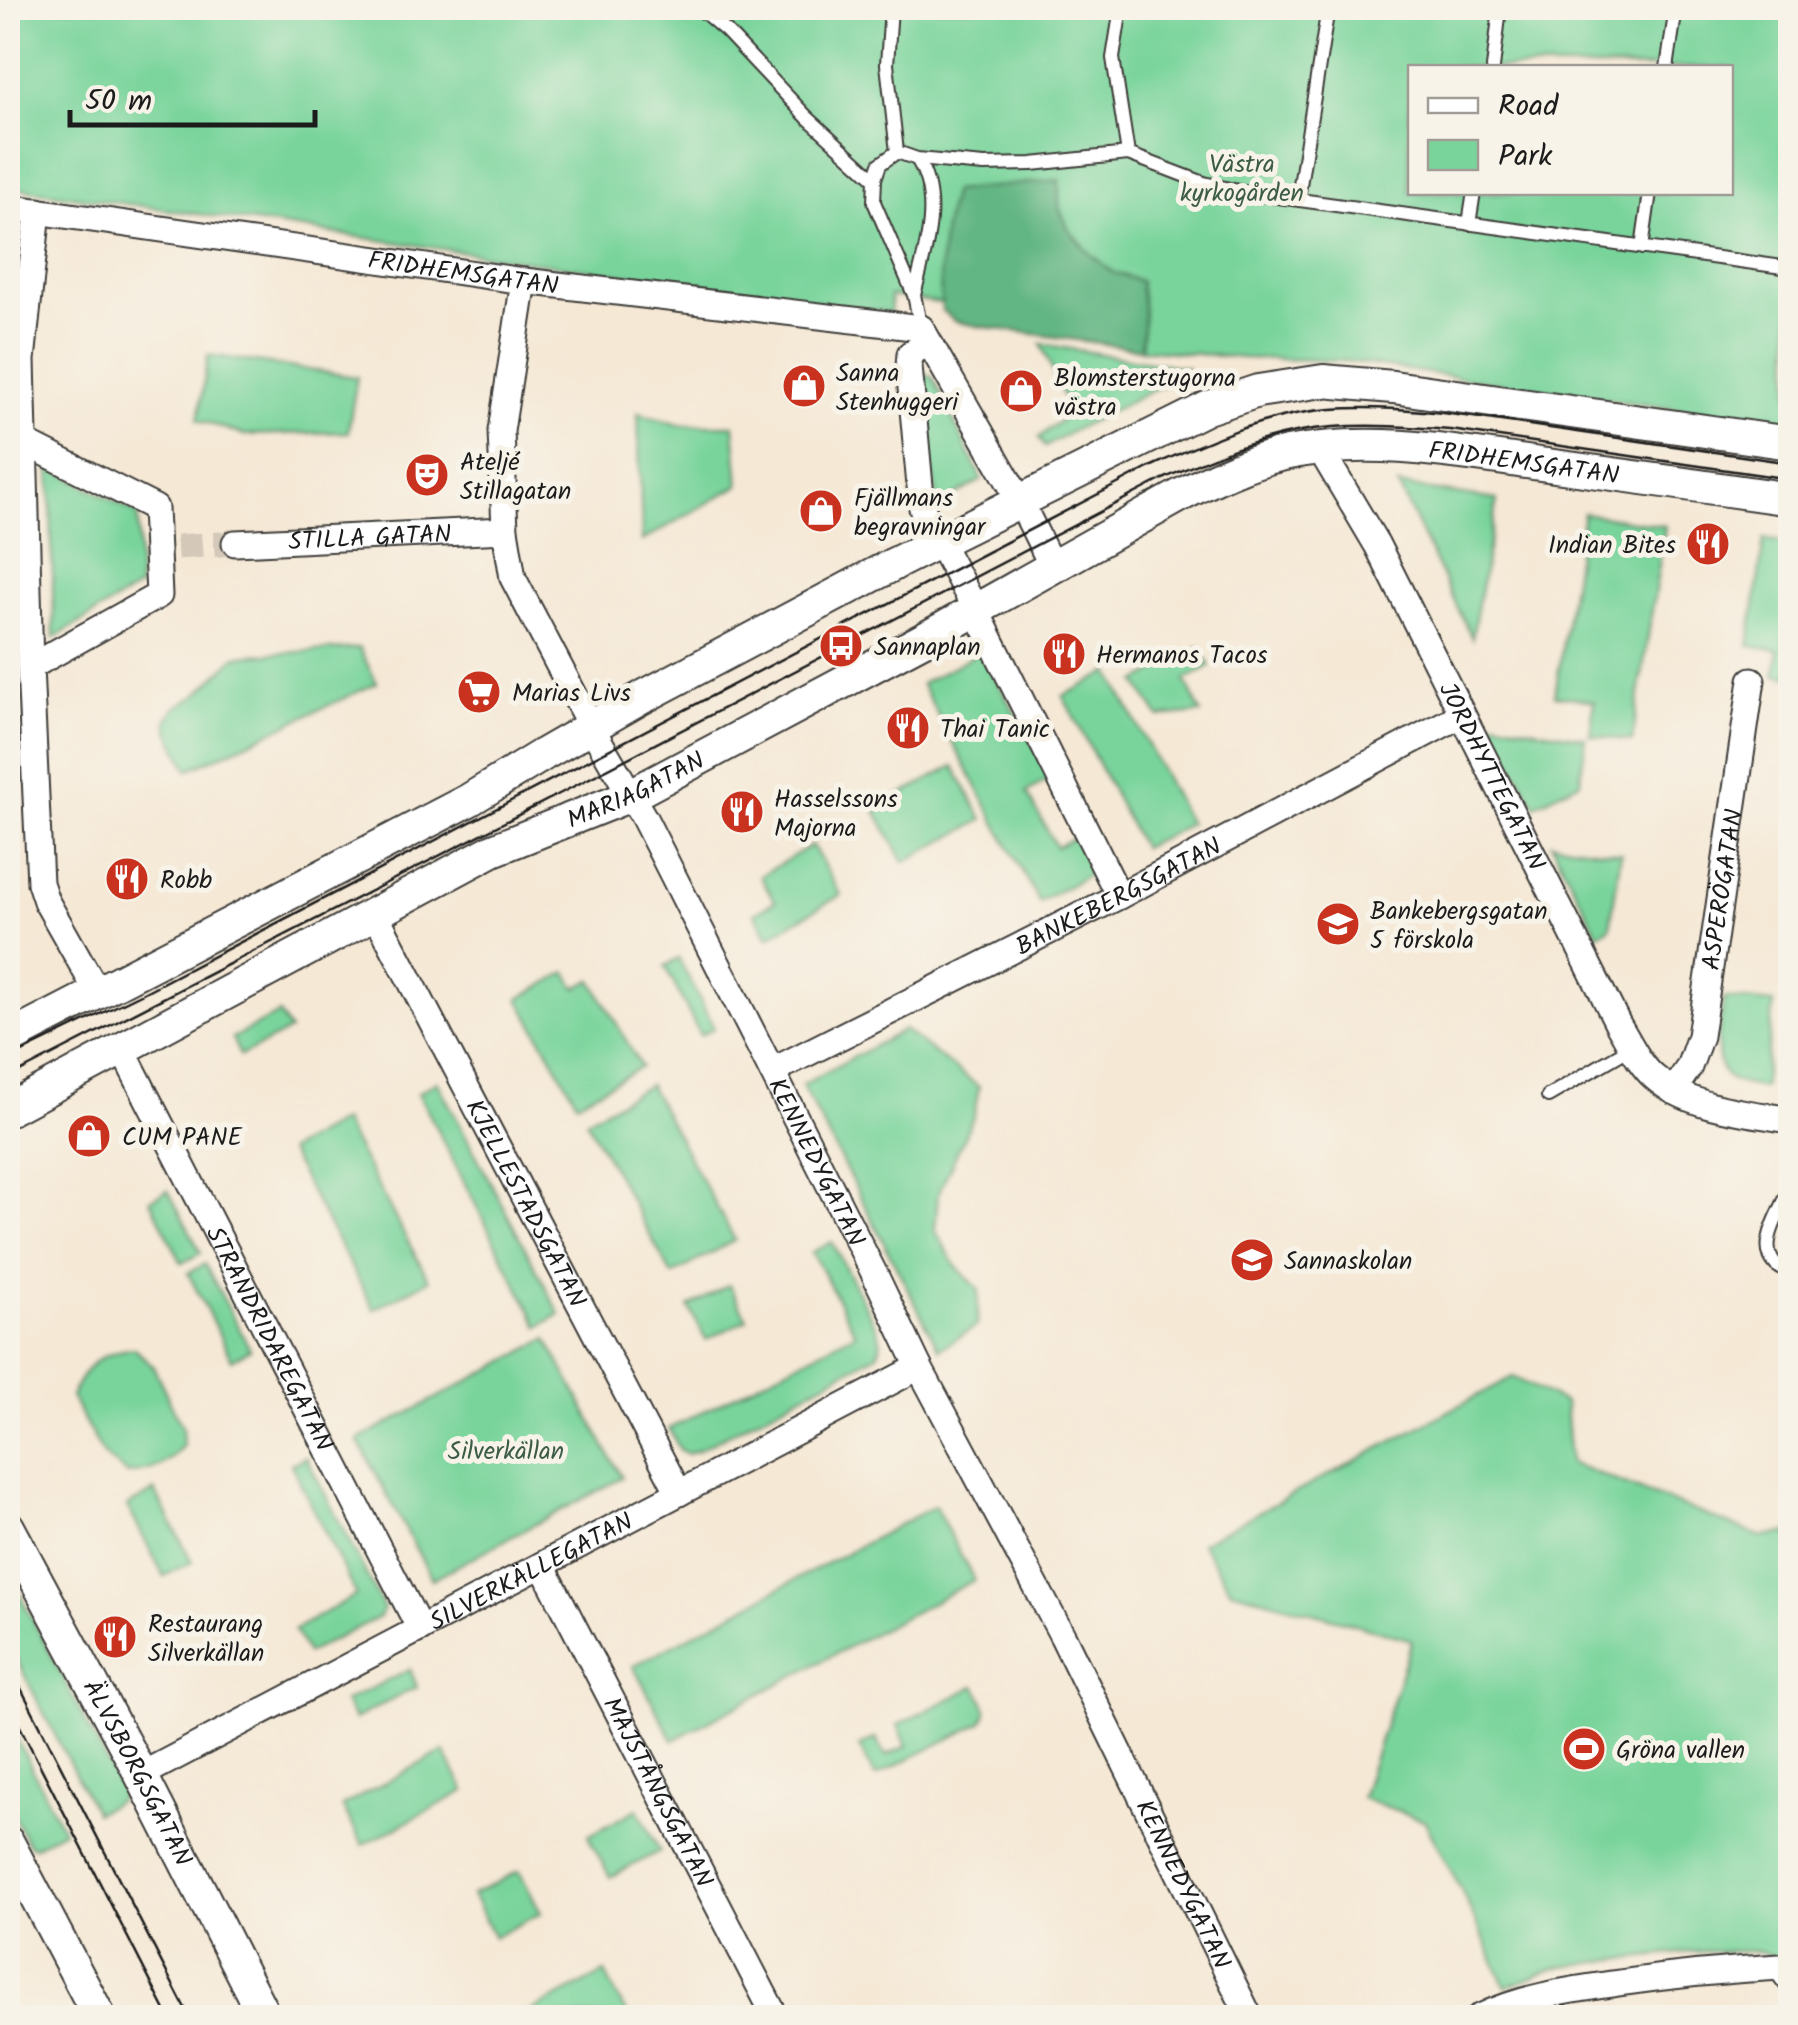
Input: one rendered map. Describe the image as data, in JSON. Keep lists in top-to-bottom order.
{
  "streets": {
    "street": [
      "FRIDHEMSGATAN",
      "STILLA GATAN",
      "JORDHYTTEGATAN",
      "MARIAGATAN",
      "ASPERÖGATAN",
      "BANKEBERGSGATAN",
      "KENNEDYGATAN",
      "KJELLESTADSGATAN",
      "STRANDRIDAREGATAN",
      "SILVERKÄLLEGATAN",
      "ÄLVSBORGSGATAN",
      "MAJSTÅNGSGATAN"
    ]
  },
  "crossings": [
    ["FRIDHEMSGATAN", "JORDHYTTEGATAN"],
    ["FRIDHEMSGATAN", "MARIAGATAN"],
    ["FRIDHEMSGATAN", "KENNEDYGATAN"],
    ["STILLA GATAN", "KENNEDYGATAN"],
    ["JORDHYTTEGATAN", "ASPERÖGATAN"],
    ["JORDHYTTEGATAN", "BANKEBERGSGATAN"],
    ["MARIAGATAN", "KENNEDYGATAN"],
    ["MARIAGATAN", "KJELLESTADSGATAN"],
    ["MARIAGATAN", "STRANDRIDAREGATAN"],
    ["BANKEBERGSGATAN", "KENNEDYGATAN"],
    ["KENNEDYGATAN", "SILVERKÄLLEGATAN"],
    ["KJELLESTADSGATAN", "SILVERKÄLLEGATAN"],
    ["STRANDRIDAREGATAN", "SILVERKÄLLEGATAN"],
    ["SILVERKÄLLEGATAN", "ÄLVSBORGSGATAN"],
    ["SILVERKÄLLEGATAN", "MAJSTÅNGSGATAN"]
  ],
  "parks": ["Västra kyrkogården", "Silverkällan"],
  "places": {
    "shop": [
      "Sanna Stenhuggeri",
      "Blomsterstugorna västra",
      "Fjällmans begravningar",
      "CUM PANE"
    ],
    "theatre": ["Ateljé Stillagatan"],
    "restaurant": [
      "Indian Bites",
      "Hermanos Tacos",
      "Thai Tanic",
      "Hasselssons Majorna",
      "Robb",
      "Restaurang Silverkällan"
    ],
    "bus stop": ["Sannaplan"],
    "supermarket": ["Marias Livs"],
    "school or university": ["Bankebergsgatan 5 förskola", "Sannaskolan"],
    "sports": ["Gröna vallen"]
  },
  "legend": ["Road", "Park"],
  "scale_bar": "50 m"
}
